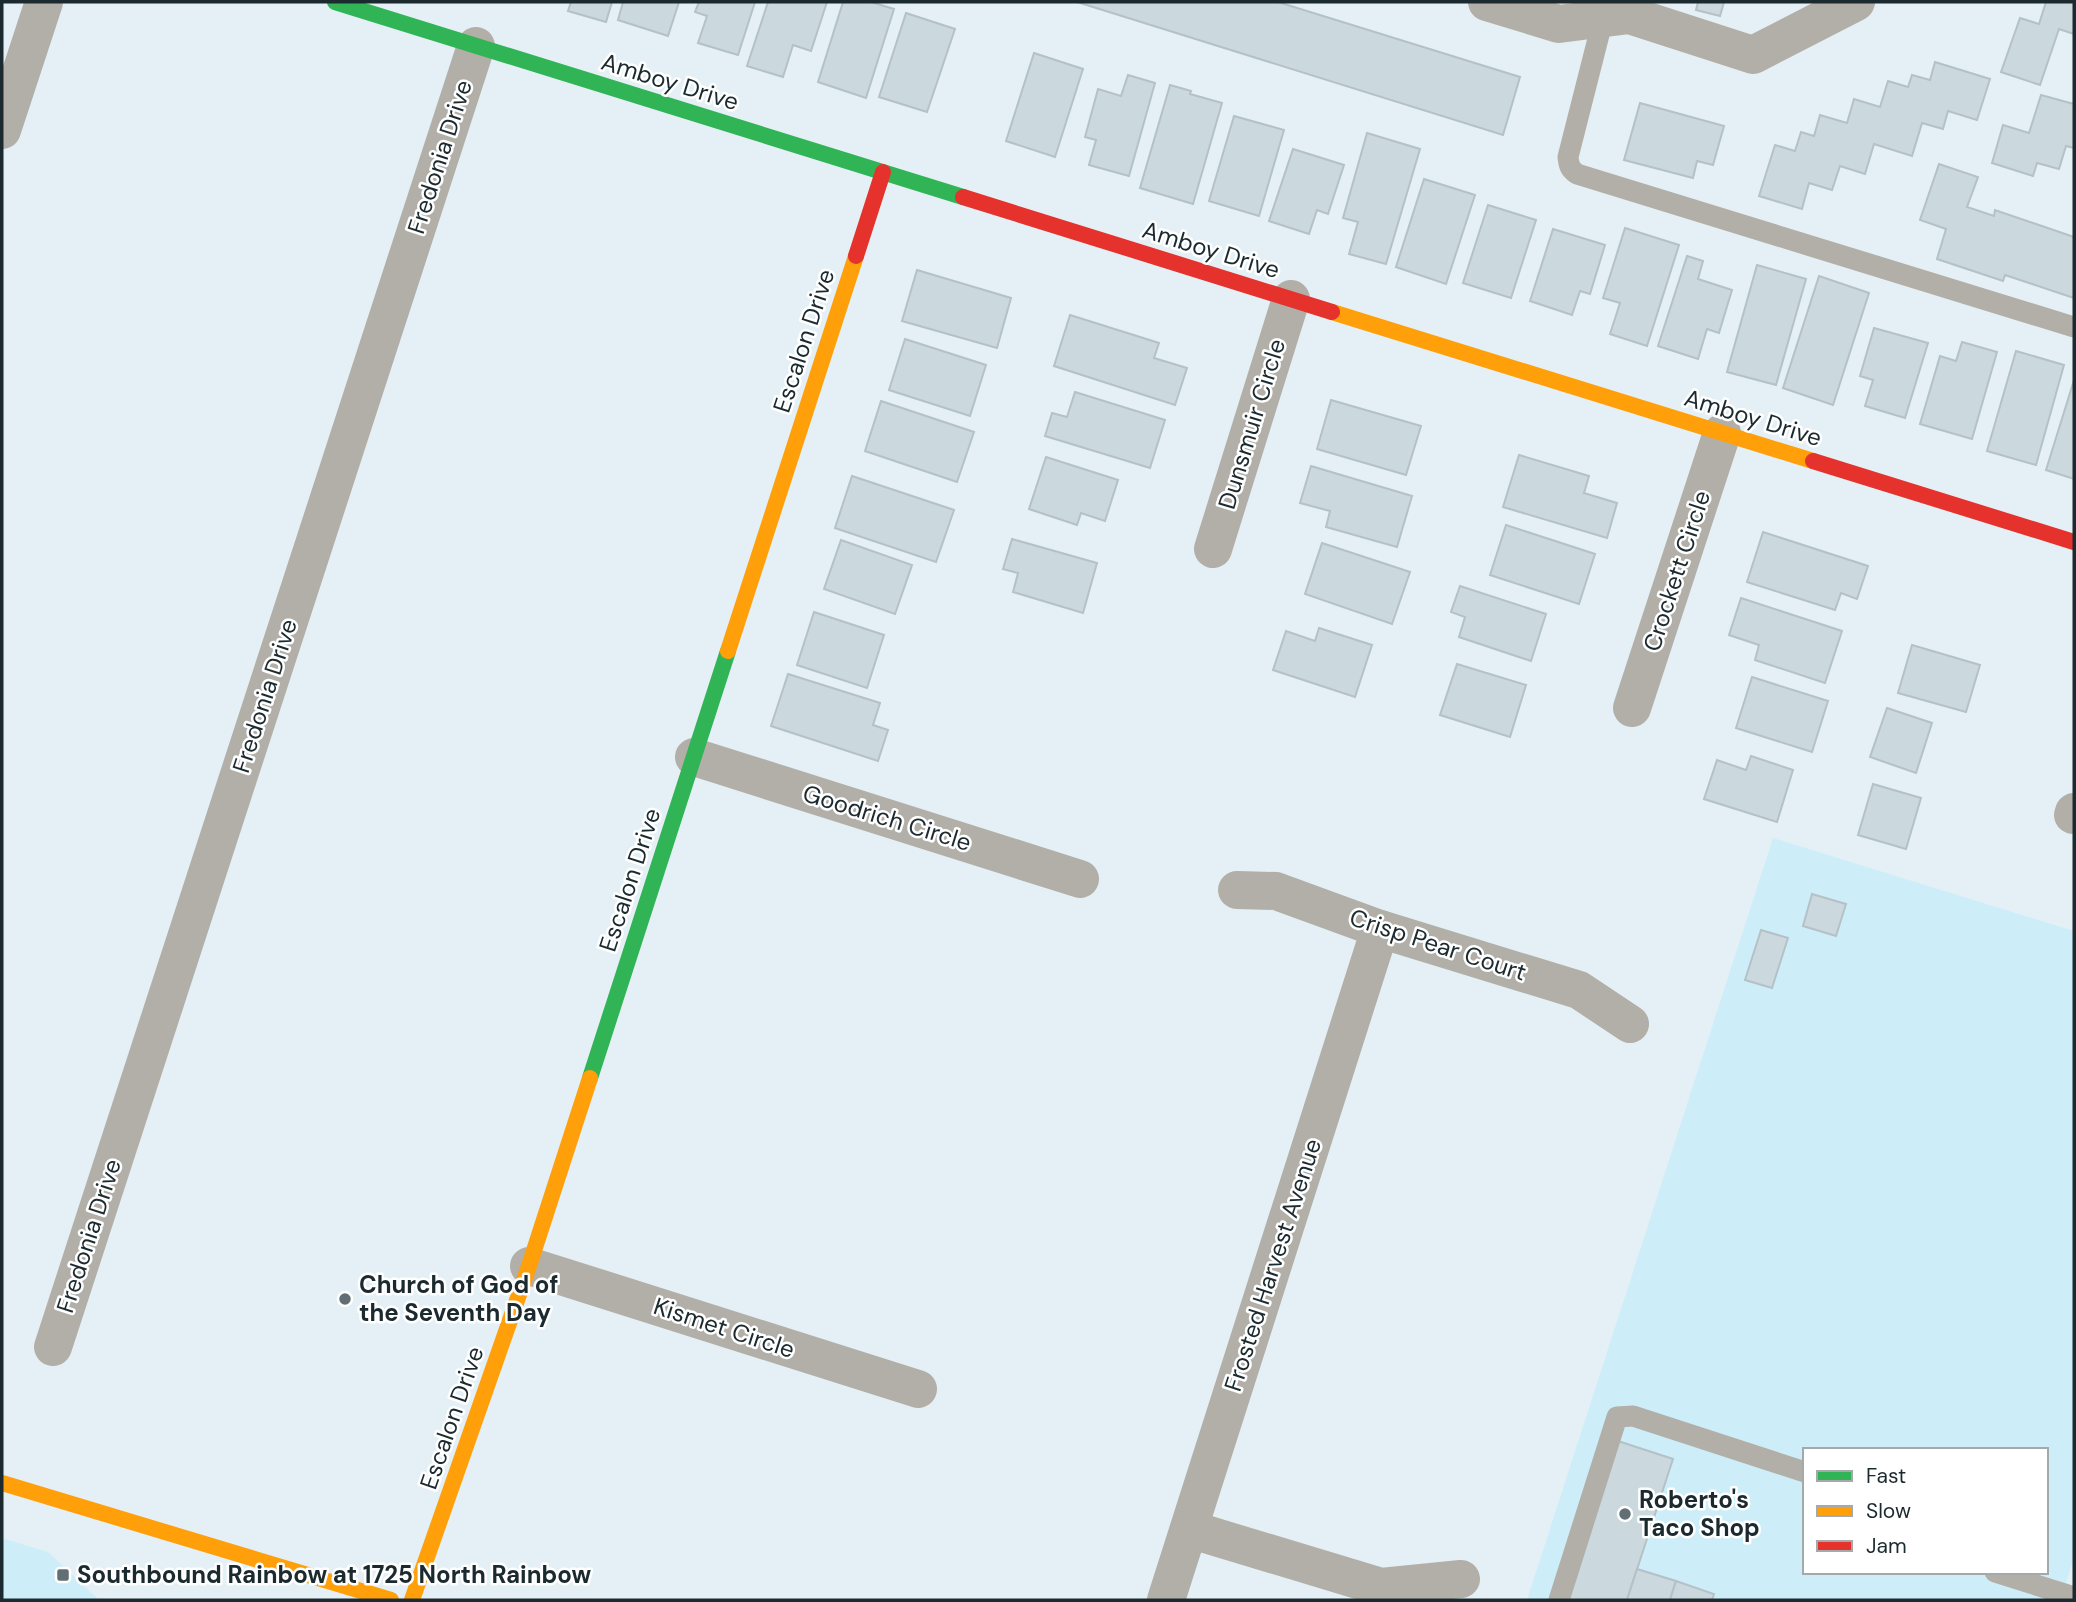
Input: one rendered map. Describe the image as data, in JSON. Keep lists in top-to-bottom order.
{
  "streets": {
    "street": [
      "Amboy Drive",
      "Fredonia Drive",
      "Escalon Drive",
      "Dunsmuir Circle",
      "Crockett Circle",
      "Goodrich Circle",
      "Crisp Pear Court",
      "Frosted Harvest Avenue",
      "Kismet Circle"
    ]
  },
  "crossings": [
    ["Amboy Drive", "Fredonia Drive"],
    ["Amboy Drive", "Escalon Drive"],
    ["Amboy Drive", "Dunsmuir Circle"],
    ["Amboy Drive", "Crockett Circle"],
    ["Escalon Drive", "Goodrich Circle"],
    ["Escalon Drive", "Kismet Circle"],
    ["Crisp Pear Court", "Frosted Harvest Avenue"]
  ],
  "places": {
    "other": ["Church of God of the Seventh Day", "Roberto's Taco Shop"],
    "transit": ["Southbound Rainbow at 1725 North Rainbow"]
  },
  "legend": ["Fast", "Slow", "Jam"]
}
